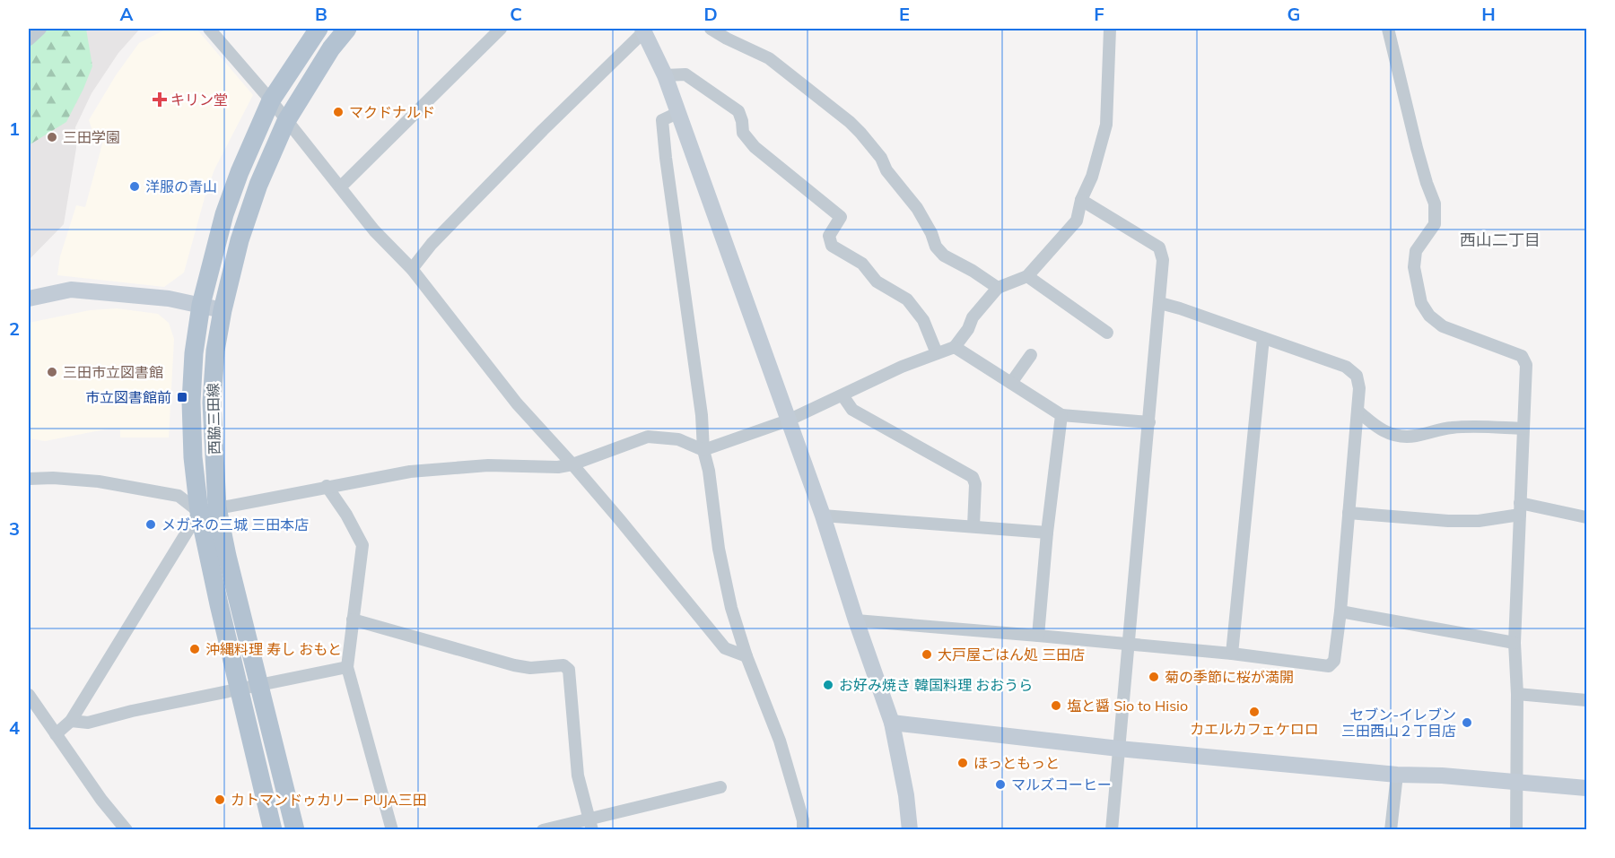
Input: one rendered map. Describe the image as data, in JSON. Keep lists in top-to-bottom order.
{
  "streets": {
    "main road": ["西脇三田線"]
  },
  "districts": ["西山二丁目"],
  "places": {
    "health": ["キリン堂"],
    "other": [
      "マクドナルド",
      "三田学園",
      "洋服の青山",
      "三田市立図書館",
      "メガネの三城 三田本店",
      "沖縄料理 寿し おもと",
      "大戸屋ごはん処 三田店",
      "菊の季節に桜が満開",
      "お好み焼き 韓国料理 おおうら",
      "塩と醤 Sio to Hisio",
      "カエルカフェケロロ",
      "セブン-イレブン 三田西山２丁目店",
      "ほっともっと",
      "マルズコーヒー",
      "カトマンドゥカリー PUJA三田"
    ],
    "transit": ["市立図書館前"]
  },
  "grid": {
    "columns": [
      "A",
      "B",
      "C",
      "D",
      "E",
      "F",
      "G",
      "H"
    ],
    "rows": [
      "1",
      "2",
      "3",
      "4"
    ]
  }
}
